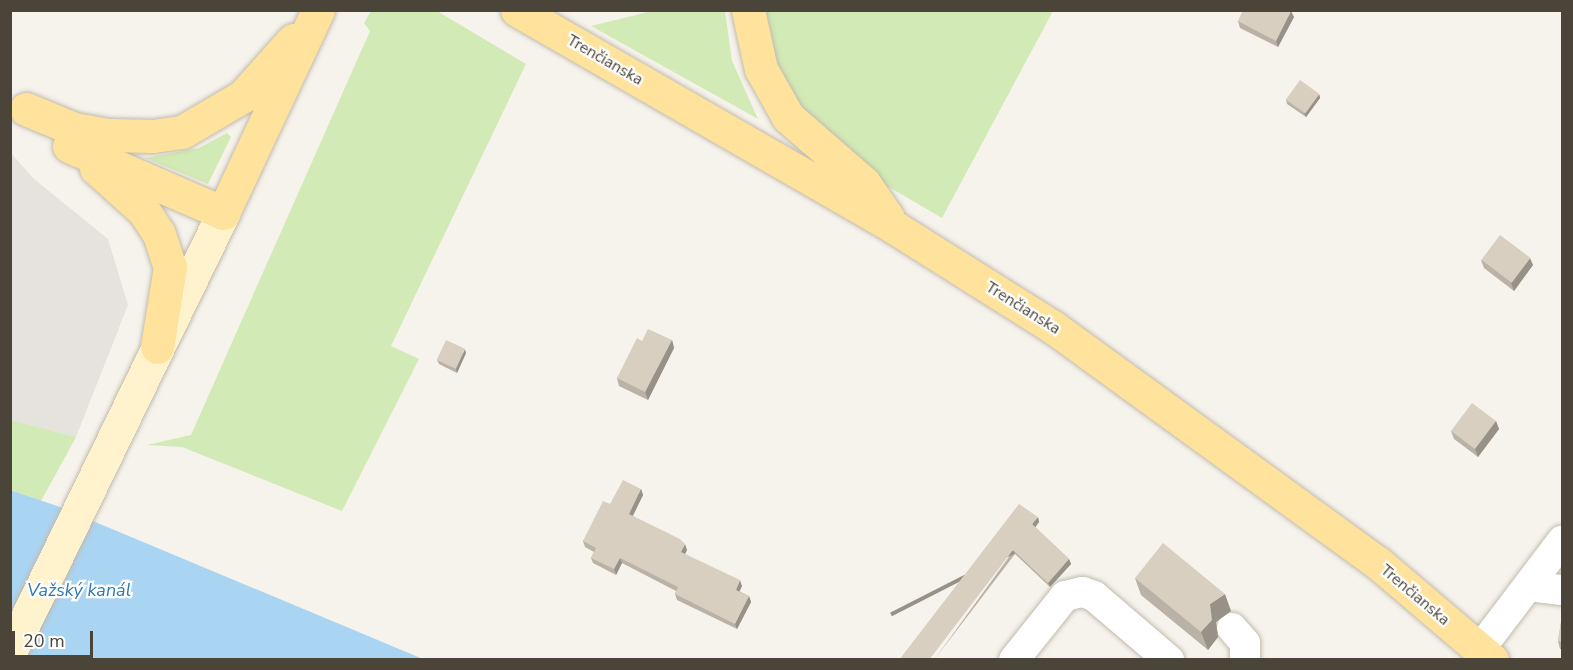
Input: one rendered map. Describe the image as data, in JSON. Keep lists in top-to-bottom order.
{
  "streets": {
    "main road": ["Trenčianska"]
  },
  "water": ["Važský kanál"],
  "scale_bar": "20 m"
}
